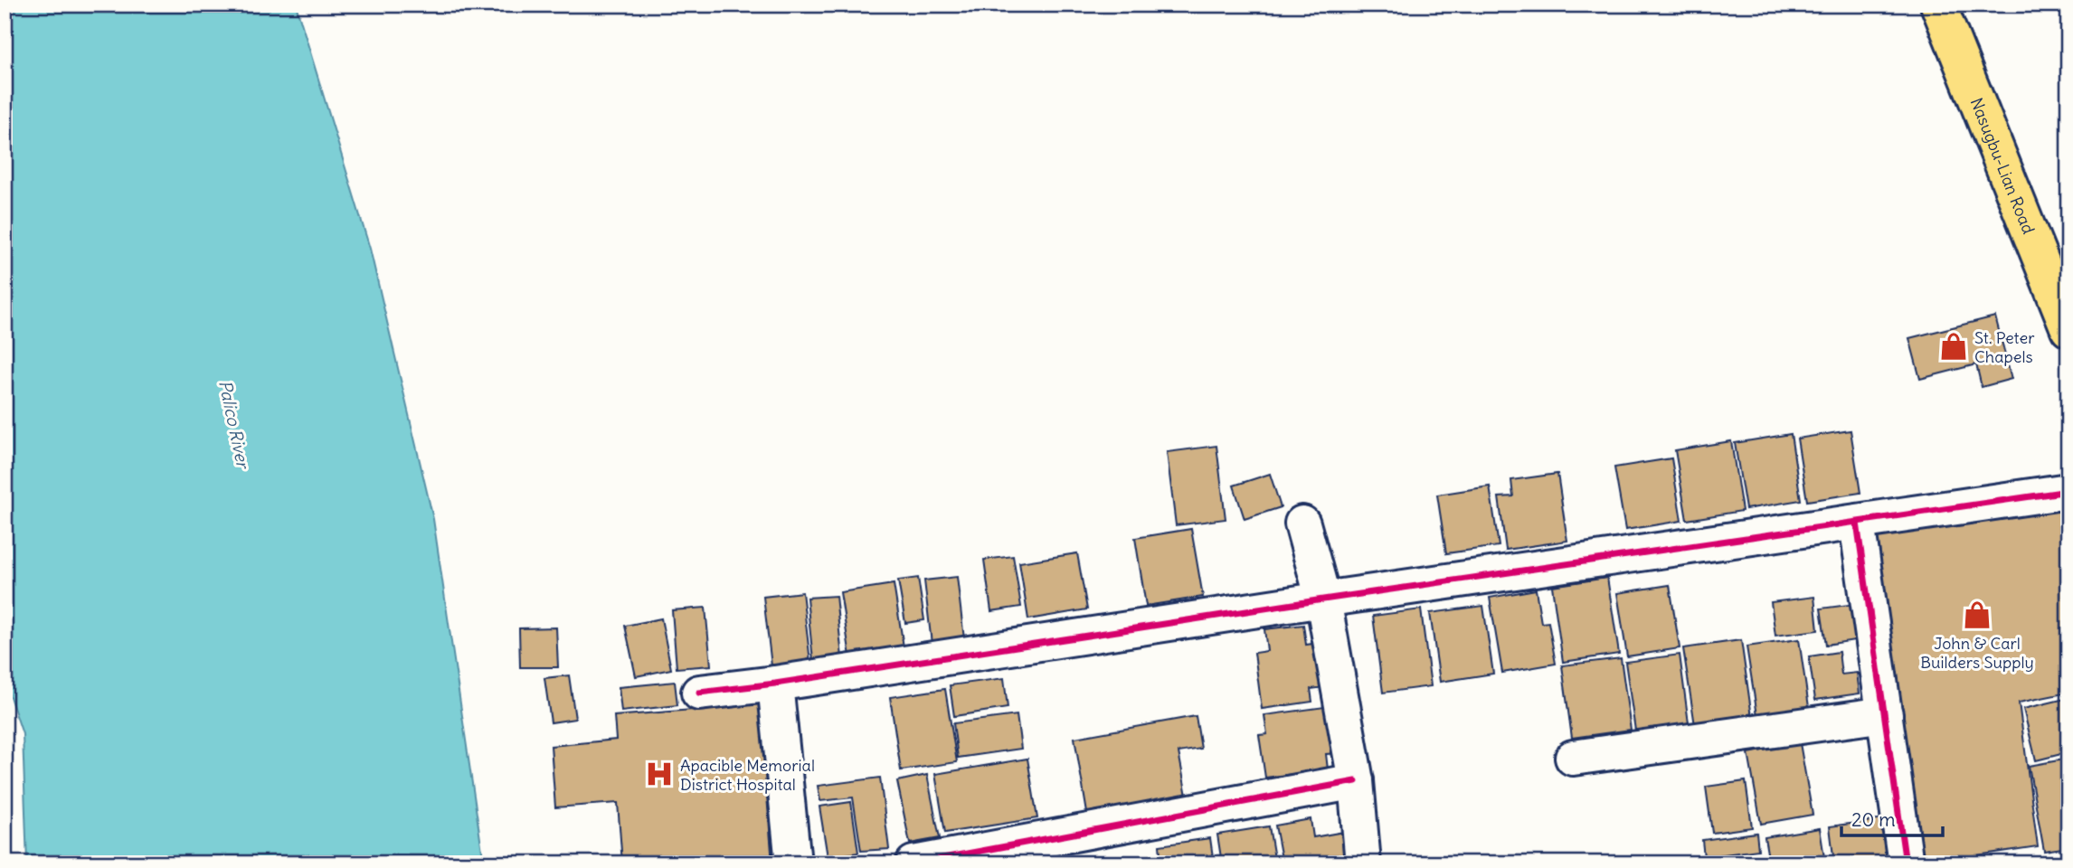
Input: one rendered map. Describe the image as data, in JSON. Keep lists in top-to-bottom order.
{
  "streets": {
    "main road": ["Nasugbu-Lian Road"]
  },
  "water": ["Palico River"],
  "places": {
    "shop": ["St. Peter Chapels", "John & Carl Builders Supply"],
    "hospital": ["Apacible Memorial District Hospital"]
  },
  "scale_bar": "20 m"
}
